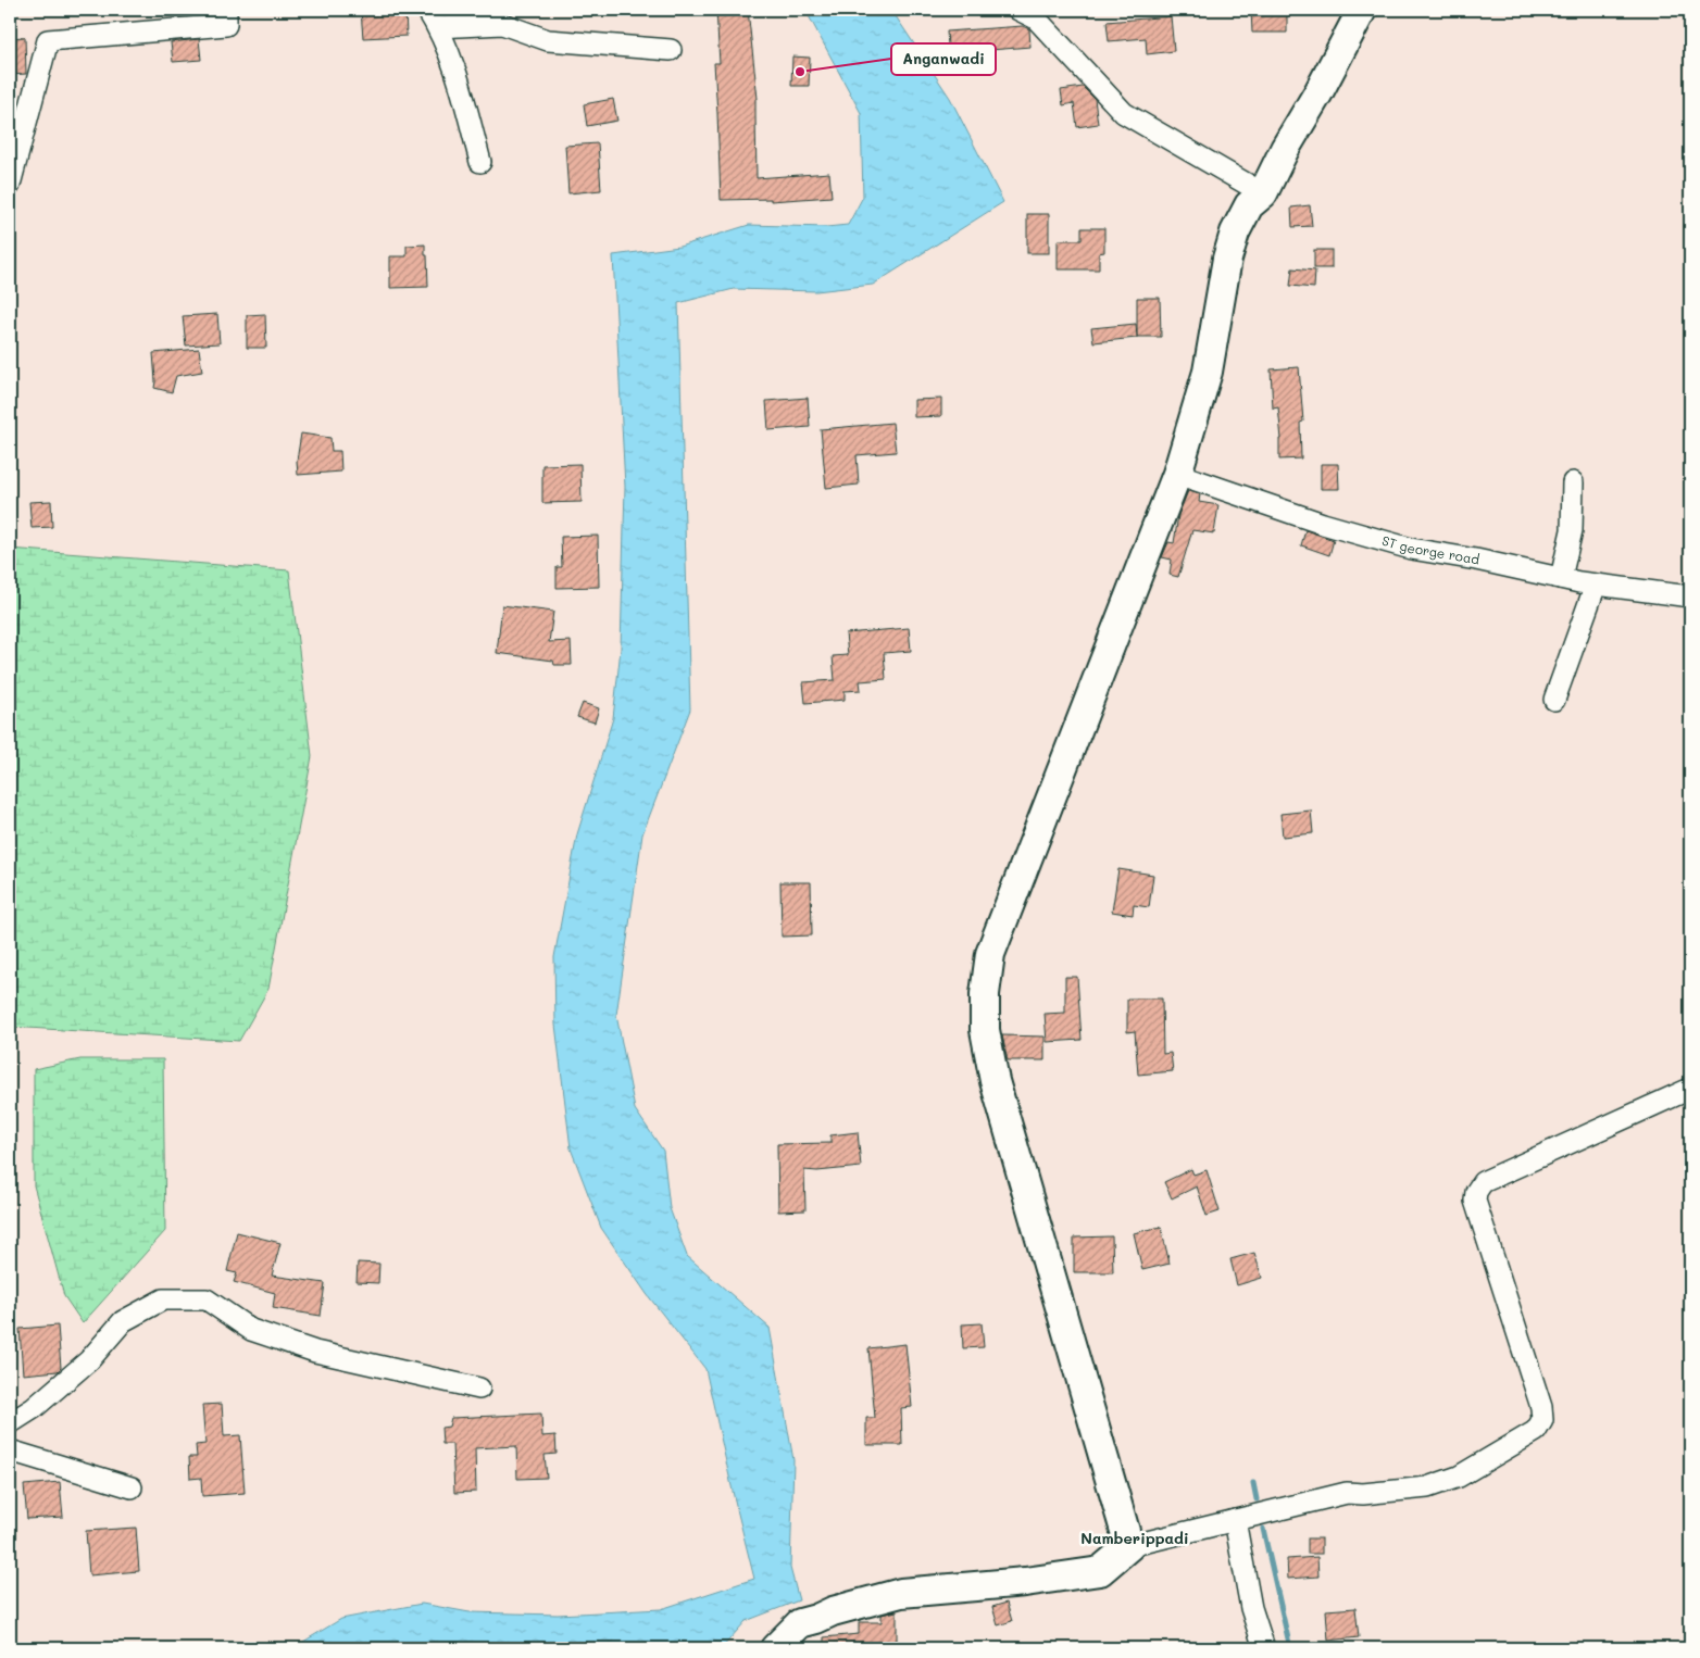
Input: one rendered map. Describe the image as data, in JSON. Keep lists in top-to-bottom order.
{
  "streets": {
    "street": ["ST george road"]
  },
  "districts": ["Namberippadi"],
  "places": ["Anganwadi"]
}
